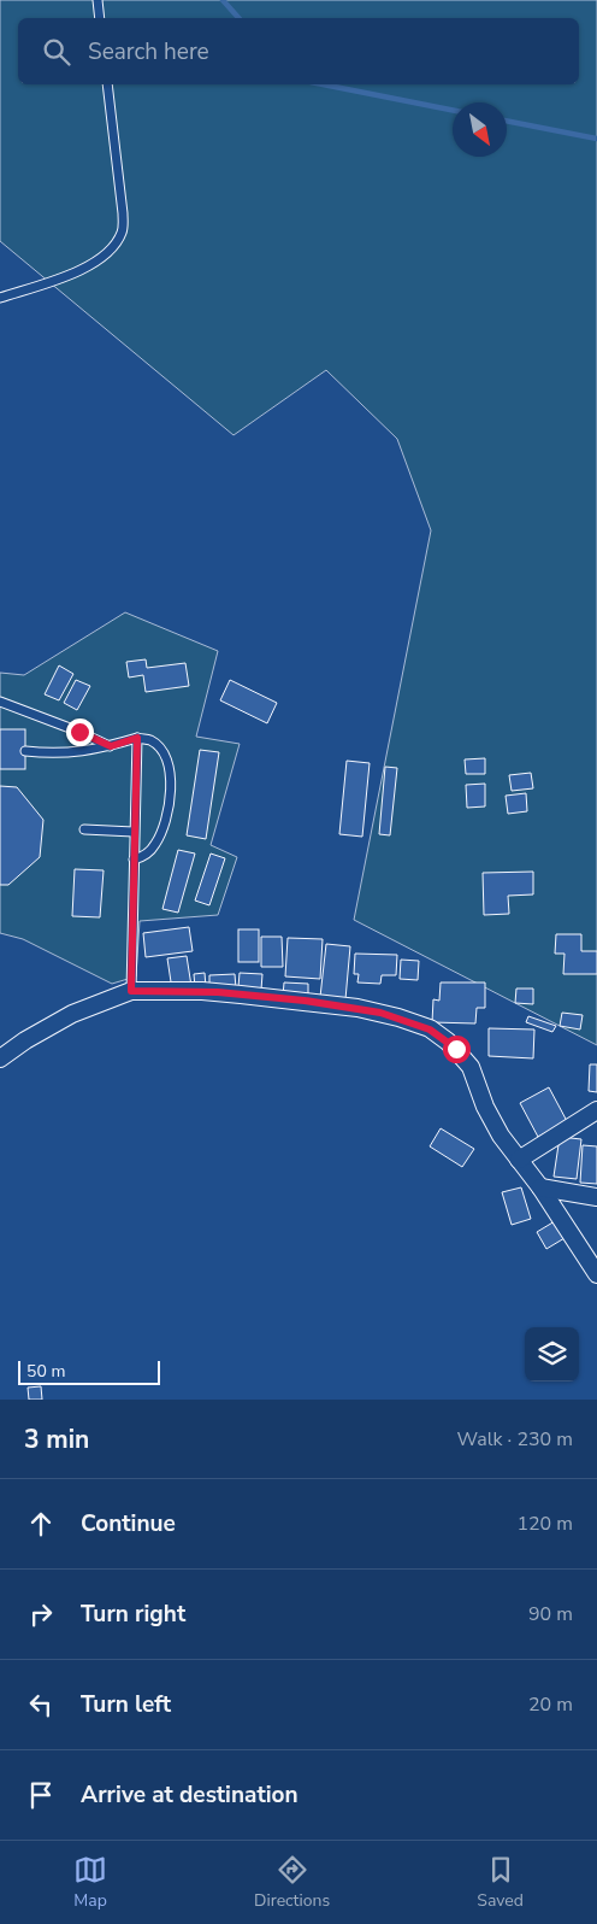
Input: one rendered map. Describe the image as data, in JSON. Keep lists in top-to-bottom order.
{
  "scale_bar": "50 m",
  "north": "bottom right",
  "page": {
    "search": "Search here",
    "scale": "50 m",
    "heading": ["3 min", "Walk · 230 m"],
    "list": [
      ["Continue", "120 m"],
      ["Turn right", "90 m"],
      ["Turn left", "20 m"],
      "Arrive at destination"
    ],
    "nav": ["Map", "Directions", "Saved"]
  }
}
